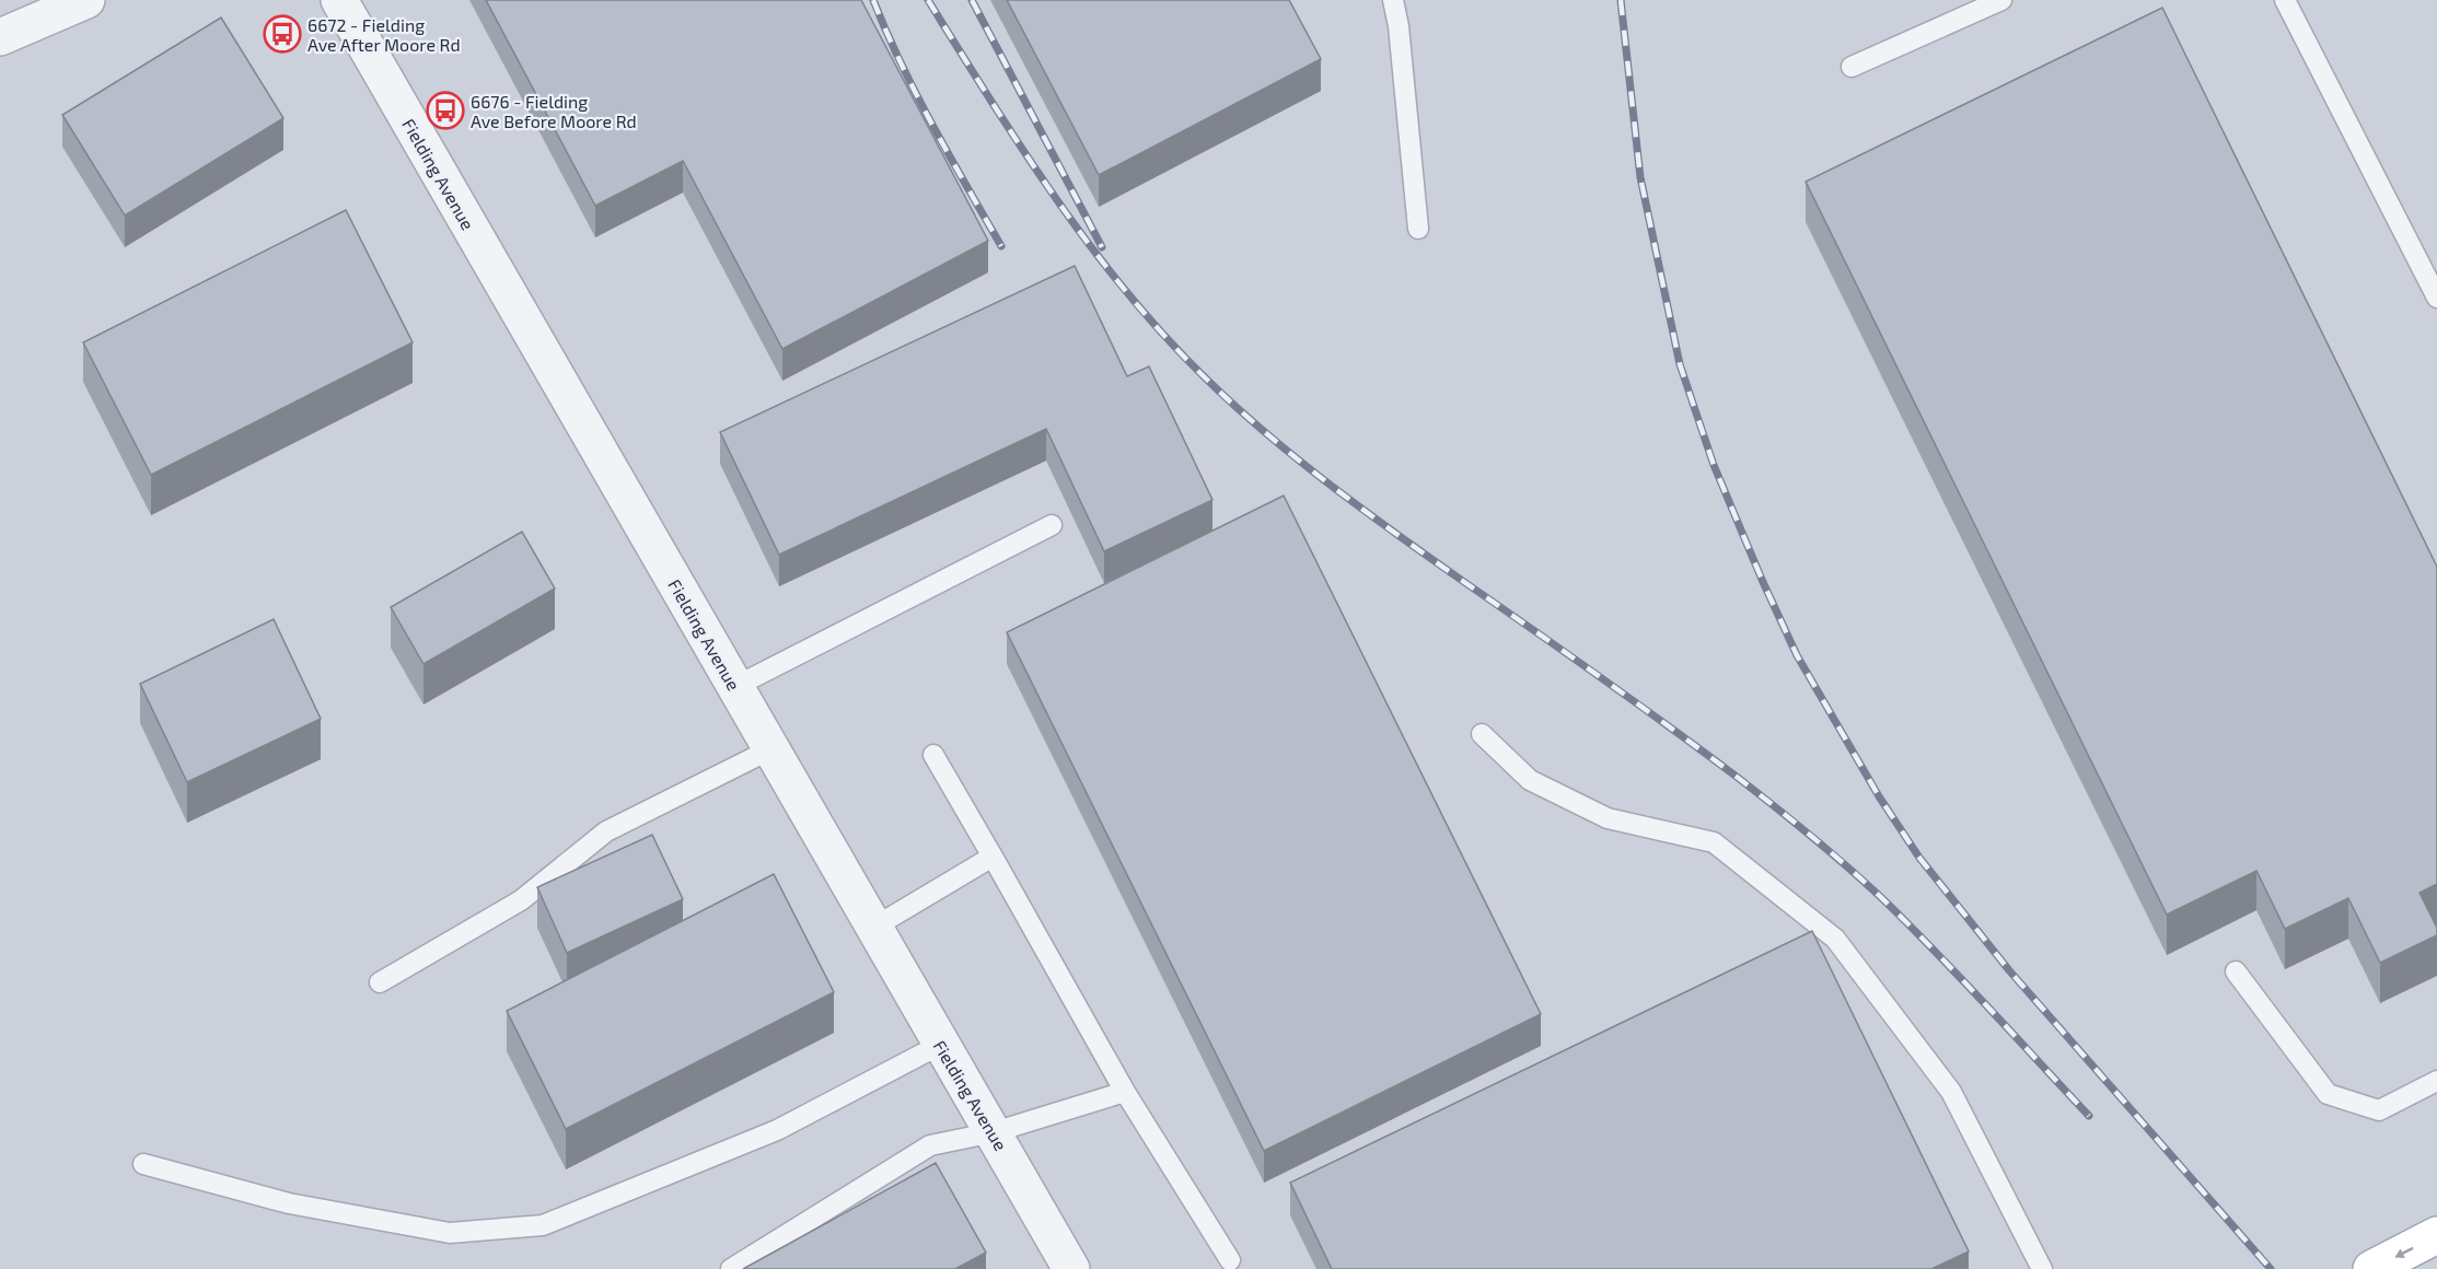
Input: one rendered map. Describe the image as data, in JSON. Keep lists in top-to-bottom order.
{
  "streets": {
    "street": ["Fielding Avenue"]
  },
  "places": {
    "bus stop": ["6672 - Fielding Ave After Moore Rd", "6676 - Fielding Ave Before Moore Rd"]
  }
}
